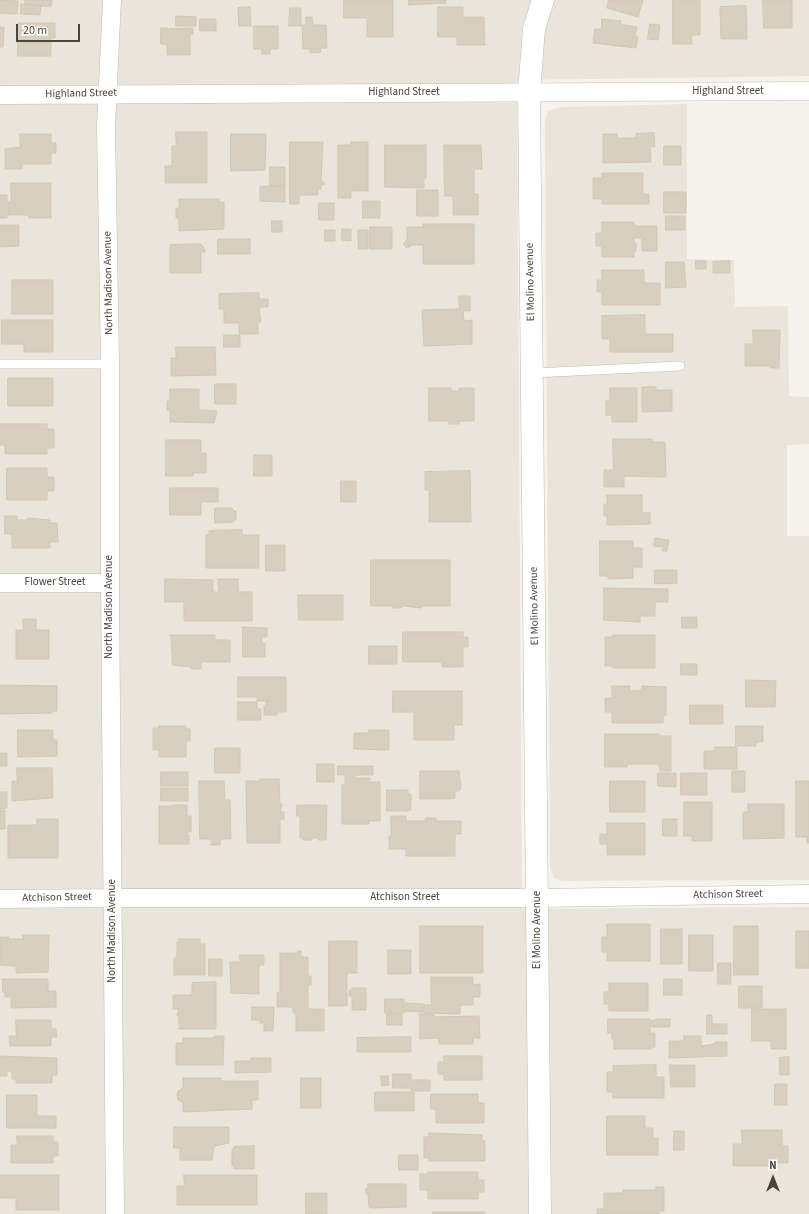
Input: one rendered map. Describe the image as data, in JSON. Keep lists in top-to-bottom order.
{
  "streets": {
    "street": [
      "Highland Street",
      "El Molino Avenue",
      "North Madison Avenue",
      "Flower Street",
      "Atchison Street"
    ]
  },
  "crossings": [
    ["Highland Street", "El Molino Avenue"],
    ["Highland Street", "North Madison Avenue"],
    ["El Molino Avenue", "Atchison Street"],
    ["North Madison Avenue", "Flower Street"],
    ["North Madison Avenue", "Atchison Street"]
  ],
  "scale_bar": "20 m",
  "north": "top"
}
